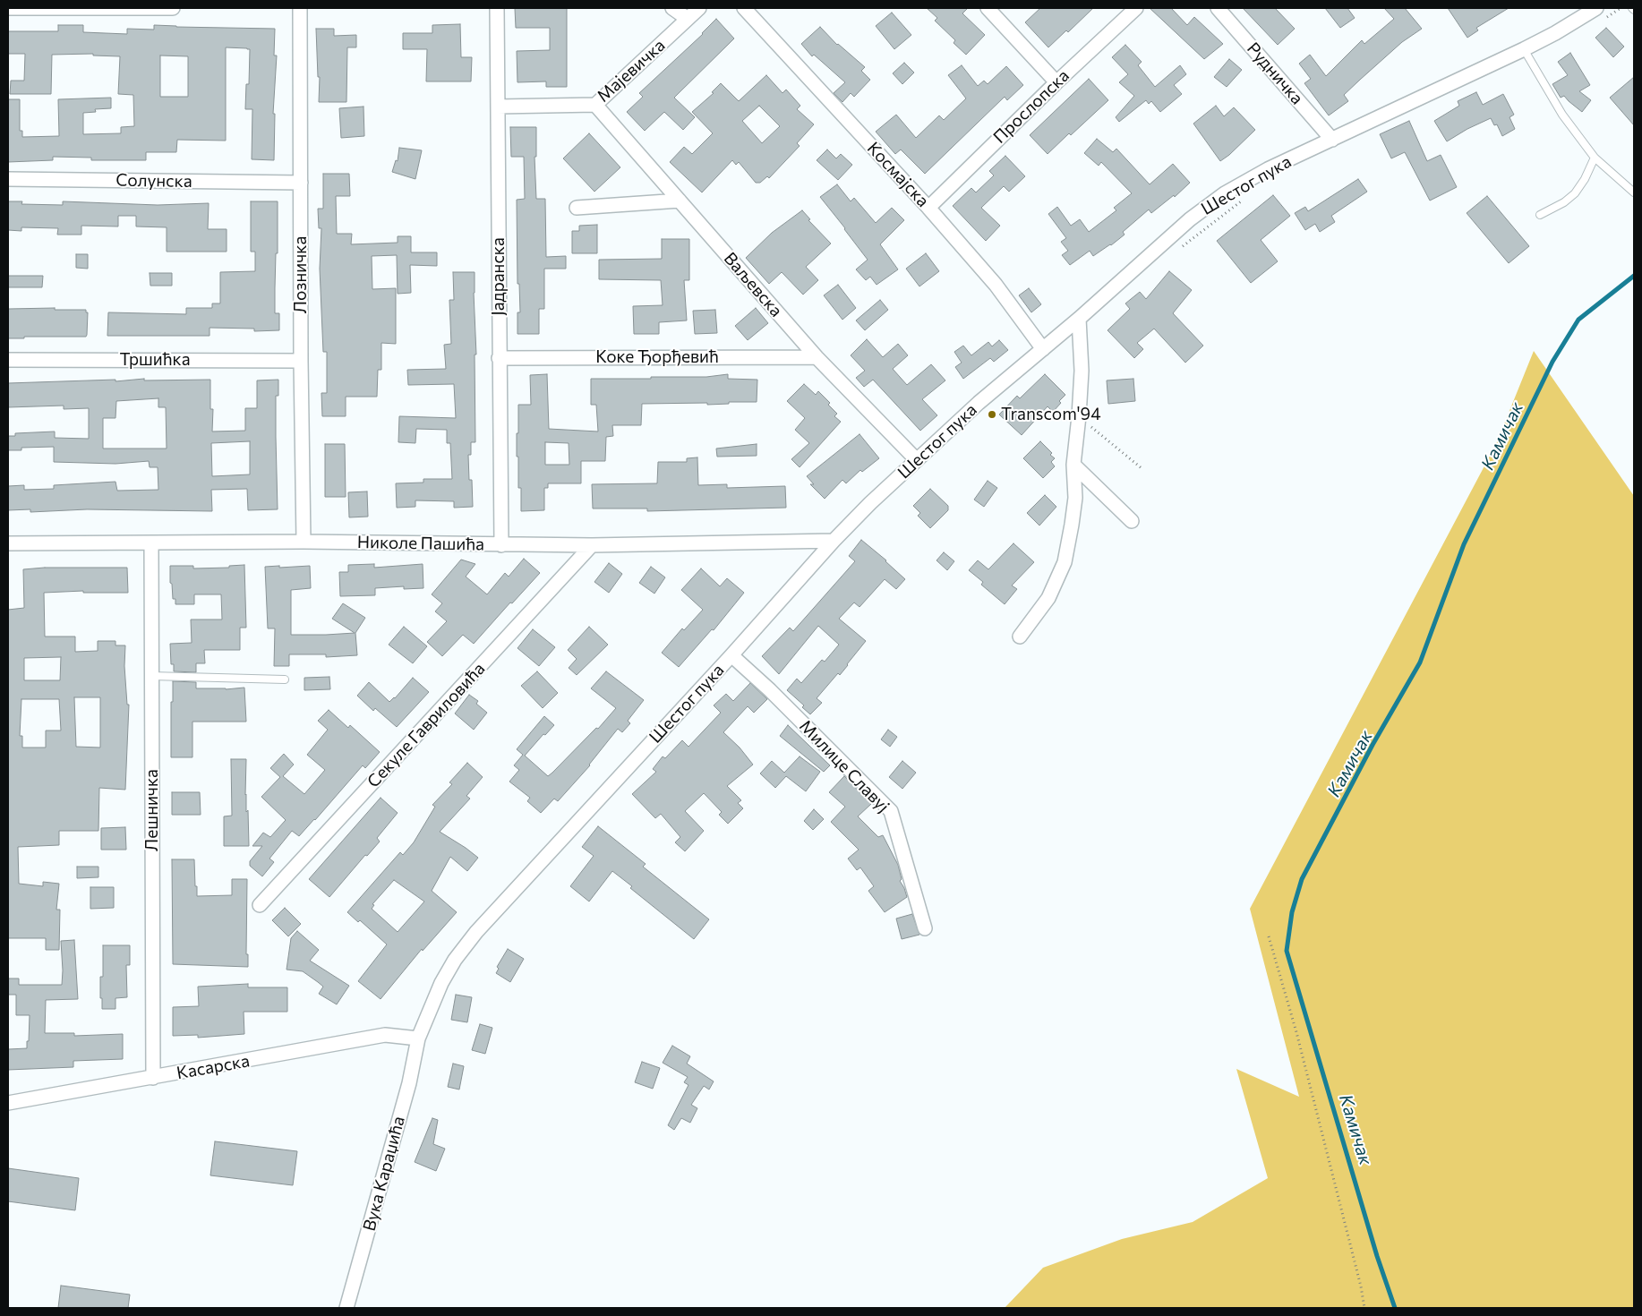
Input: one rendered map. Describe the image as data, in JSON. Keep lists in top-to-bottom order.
{
  "streets": {
    "street": [
      "Мајевичка",
      "Рудничка",
      "Прослопска",
      "Космајска",
      "Солунска",
      "Шестог пука",
      "Лозничка",
      "Јадранска",
      "Ваљевска",
      "Коке Ђорђевић",
      "Тршићка",
      "Николе Пашића",
      "Секуле Гавриловића",
      "Милице Славуј",
      "Лешничка",
      "Касарска",
      "Вука Караџића"
    ]
  },
  "crossings": [
    ["Мајевичка", "Јадранска"],
    ["Мајевичка", "Ваљевска"],
    ["Рудничка", "Шестог пука"],
    ["Прослопска", "Космајска"],
    ["Космајска", "Шестог пука"],
    ["Солунска", "Лозничка"],
    ["Шестог пука", "Ваљевска"],
    ["Шестог пука", "Николе Пашића"],
    ["Шестог пука", "Милице Славуј"],
    ["Шестог пука", "Касарска"],
    ["Шестог пука", "Вука Караџића"],
    ["Лозничка", "Тршићка"],
    ["Лозничка", "Николе Пашића"],
    ["Јадранска", "Коке Ђорђевић"],
    ["Јадранска", "Николе Пашића"],
    ["Ваљевска", "Коке Ђорђевић"],
    ["Николе Пашића", "Секуле Гавриловића"],
    ["Николе Пашића", "Лешничка"],
    ["Лешничка", "Касарска"],
    ["Касарска", "Вука Караџића"]
  ],
  "water": ["Камичак"],
  "places": ["Transcom'94"]
}
